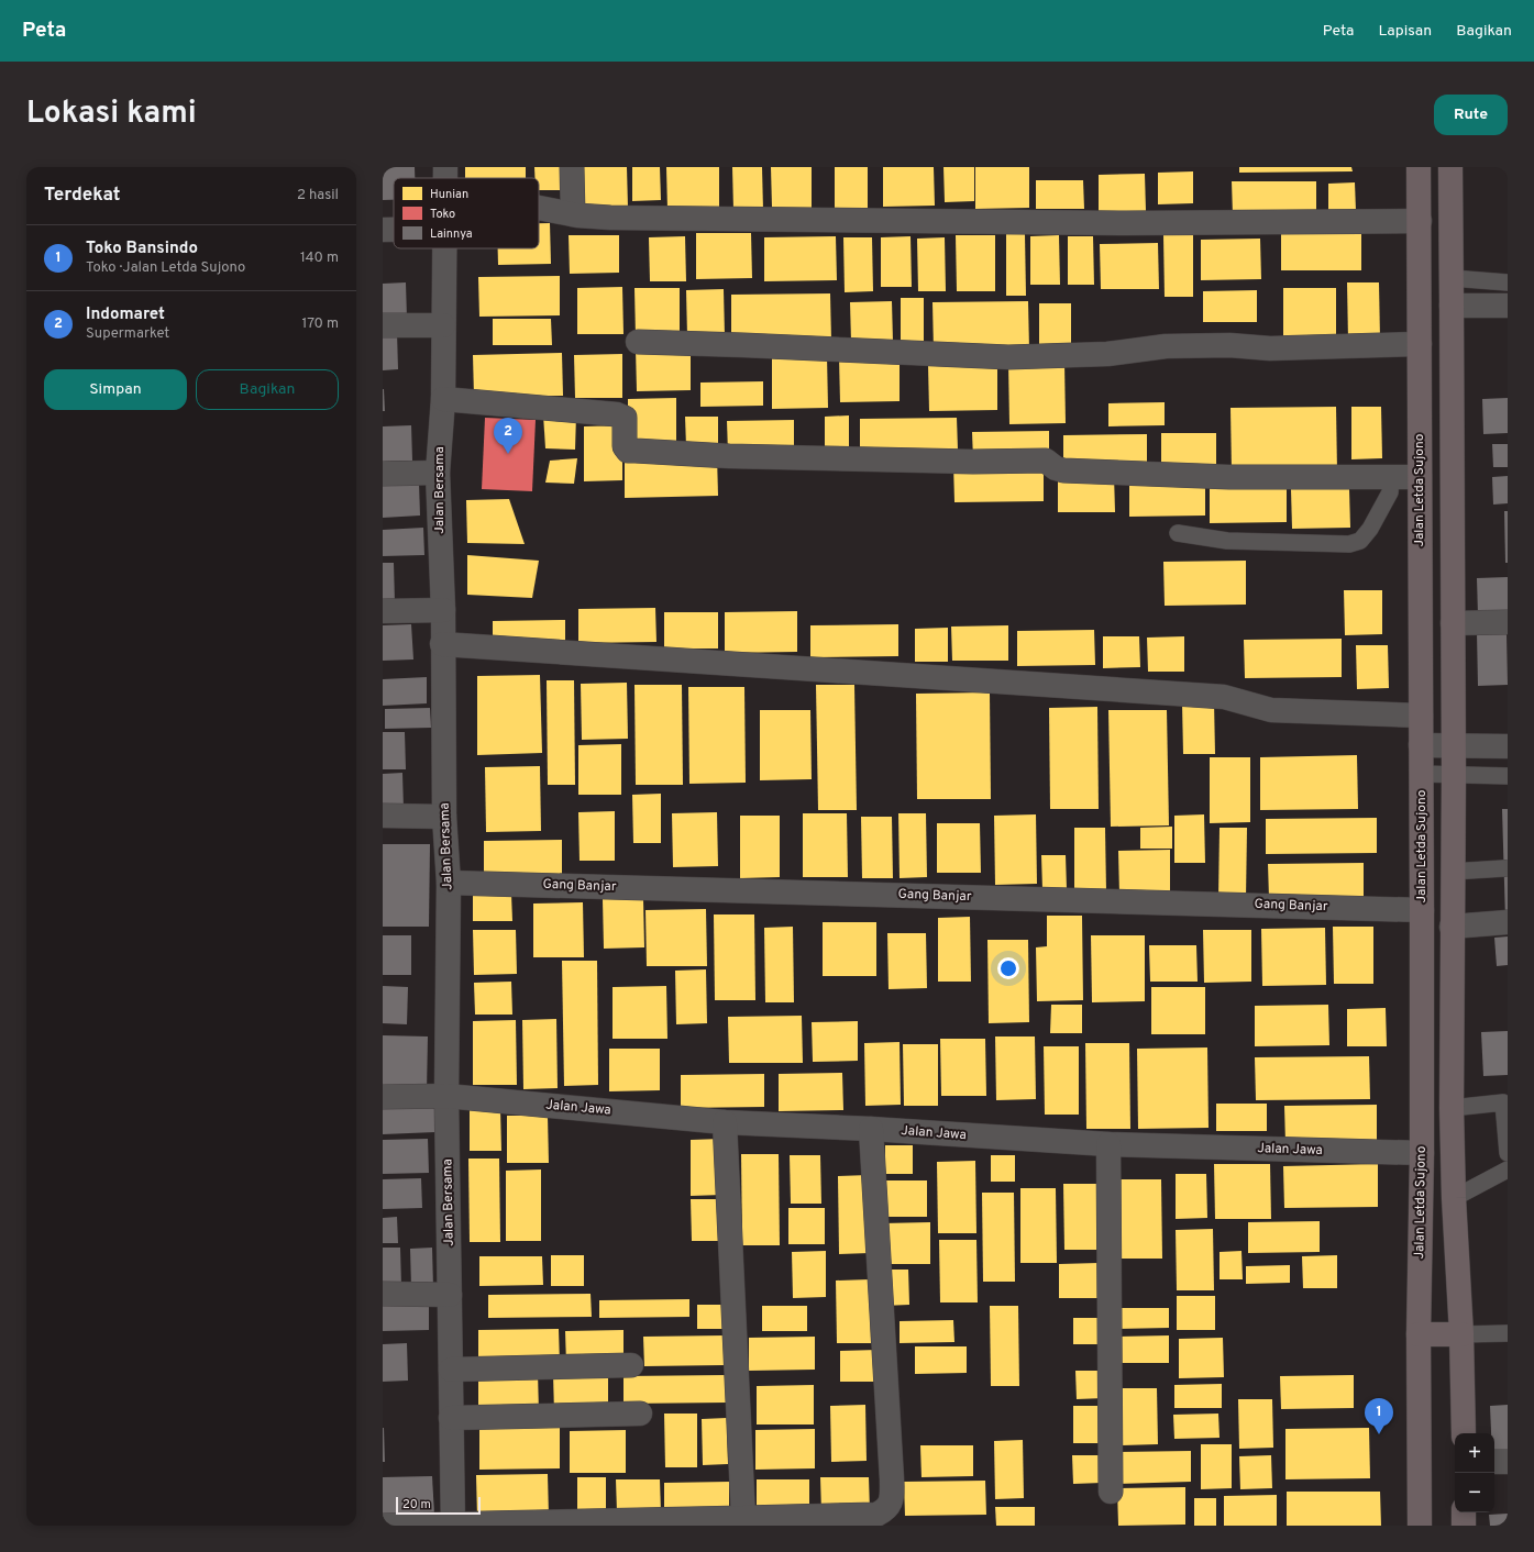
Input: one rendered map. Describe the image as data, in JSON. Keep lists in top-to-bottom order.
{
  "streets": {
    "highway": ["Jalan Letda Sujono"],
    "street": ["Jalan Bersama", "Gang Banjar", "Jalan Jawa"]
  },
  "crossings": [
    ["Jalan Bersama", "Gang Banjar"],
    ["Jalan Bersama", "Jalan Jawa"],
    ["Jalan Letda Sujono", "Gang Banjar"],
    ["Jalan Letda Sujono", "Jalan Jawa"]
  ],
  "legend": ["Hunian", "Toko", "Lainnya"],
  "scale_bar": "20 m",
  "page": {
    "header": "Peta",
    "nav": ["Peta", "Lapisan", "Bagikan"],
    "title": "Lokasi kami",
    "buttons": [
      "Rute",
      ["Simpan", "Bagikan"]
    ],
    "heading": ["Terdekat", "2 hasil"],
    "list": [
      {
        "mark": "1",
        "name": "Toko Bansindo",
        "note": "Toko · Jalan Letda Sujono",
        "value": "140 m"
      },
      {
        "mark": "2",
        "name": "Indomaret",
        "note": "Supermarket",
        "value": "170 m"
      }
    ],
    "pins": ["2", "1"],
    "map_buttons": ["+", "−"],
    "scale": "20 m"
  }
}
